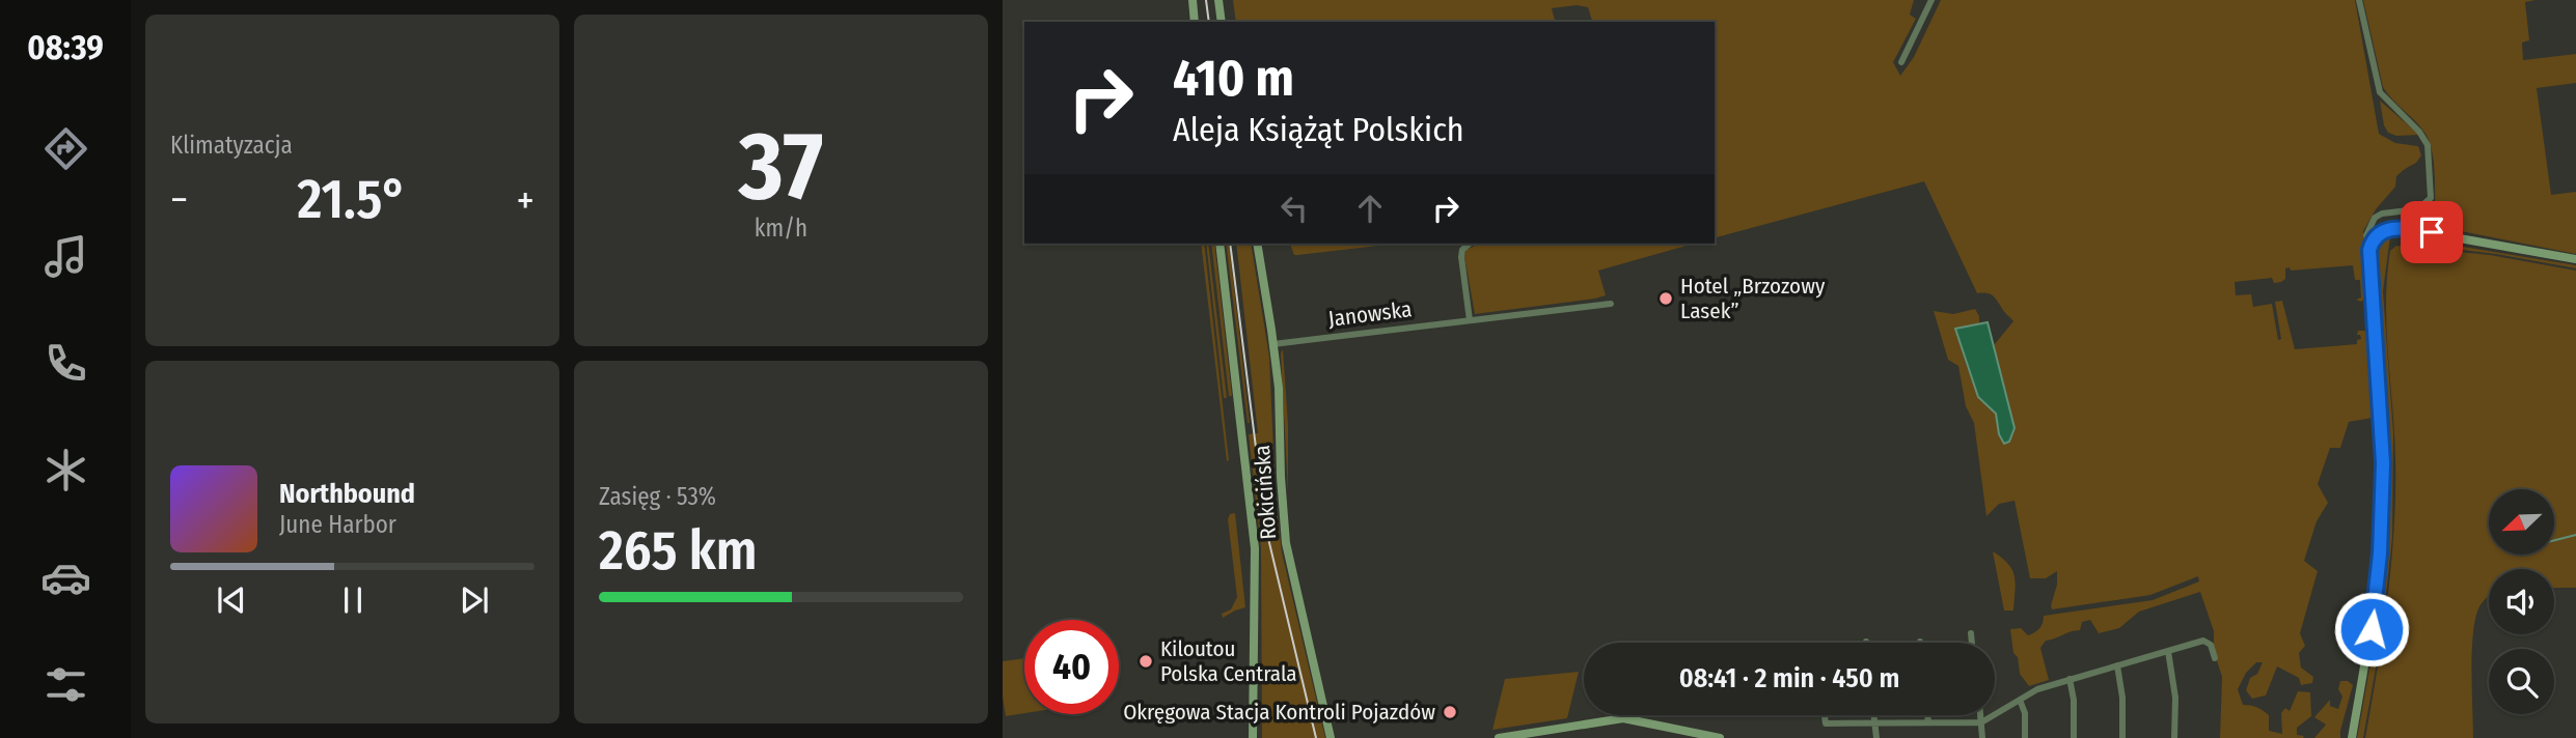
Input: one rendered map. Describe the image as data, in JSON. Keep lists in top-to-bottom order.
{
  "streets": {
    "main road": ["Rokicińska"],
    "street": ["Janowska"]
  },
  "crossings": [
    ["Janowska", "Rokicińska"]
  ],
  "places": ["Hotel „Brzozowy Lasek”", "Kiloutou Polska Centrala", "Okręgowa Stacja Kontroli Pojazdów"],
  "north": "bottom left",
  "page": {
    "tabs": "08:39",
    "tile": [
      "Klimatyzacja",
      ["37", "km/h"],
      ["Zasięg · 53%", "265 km"]
    ],
    "turn": ["410 m", "Aleja Książąt Polskich"],
    "heat": ["−", "21.5°", "+"],
    "song": ["Northbound", "June Harbor"],
    "limit": "40",
    "trip": "08:41 · 2 min · 450 m"
  }
}
